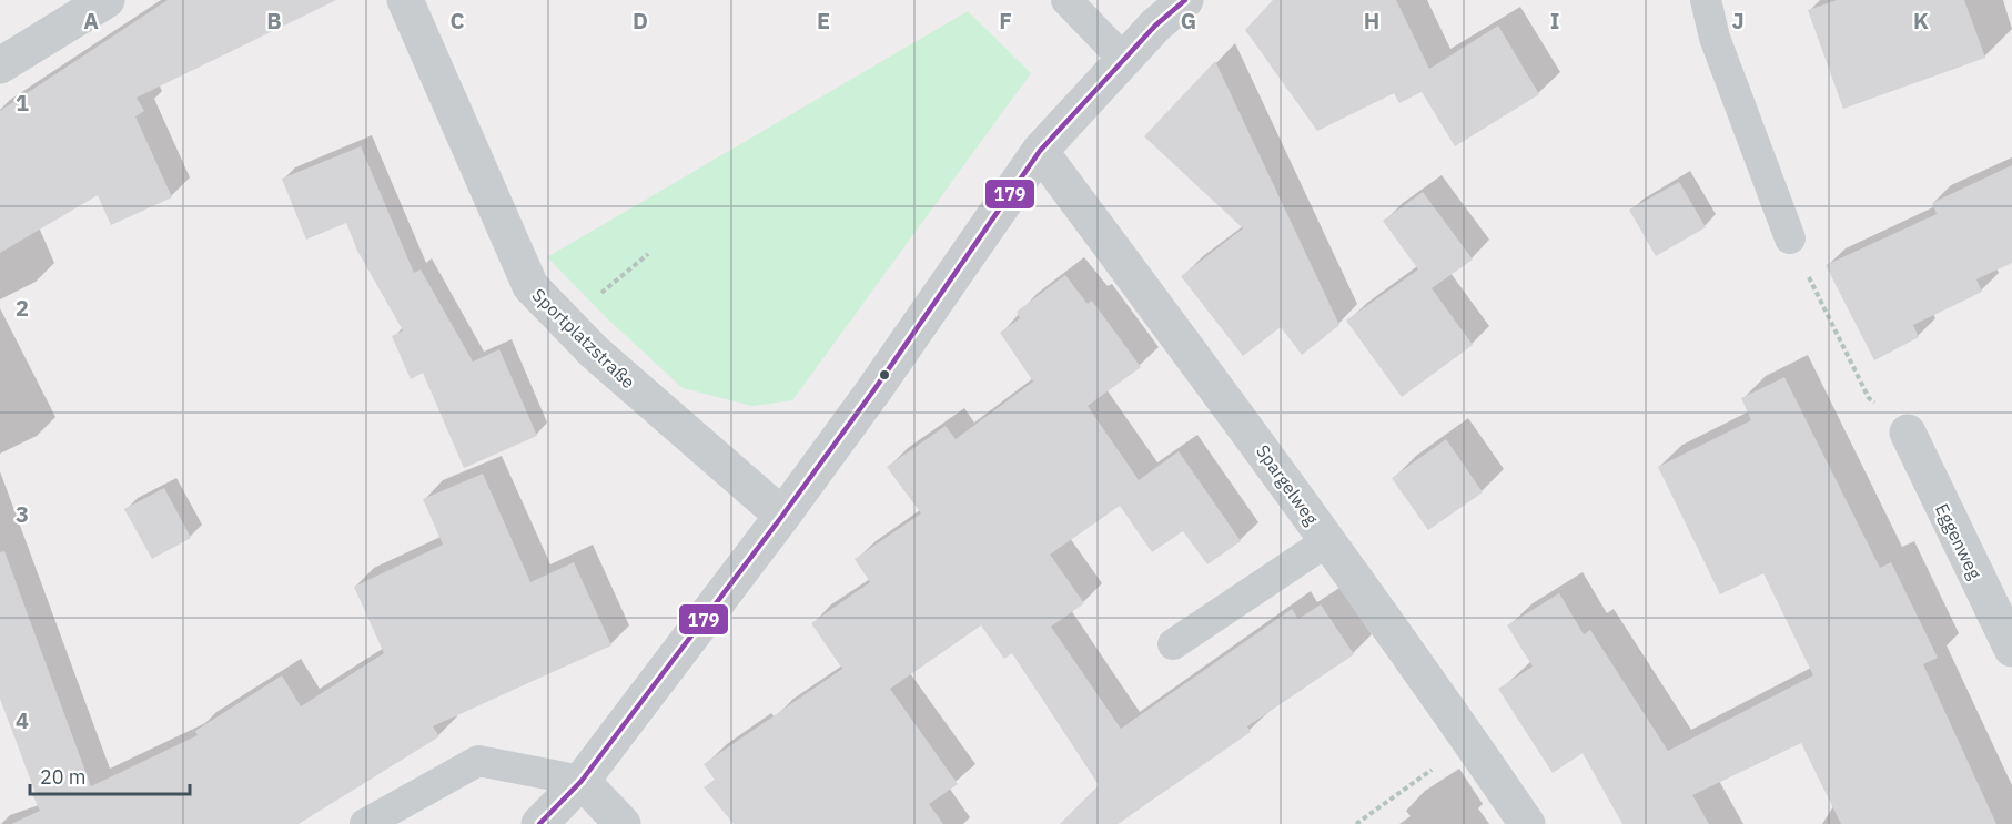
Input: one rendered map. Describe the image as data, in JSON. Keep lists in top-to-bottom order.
{
  "streets": {
    "street": ["Sportplatzstraße", "Spargelweg", "Eggenweg"]
  },
  "lines": ["transit line 179"],
  "scale_bar": "20 m",
  "grid": {
    "columns": [
      "A",
      "B",
      "C",
      "D",
      "E",
      "F",
      "G",
      "H",
      "I",
      "J",
      "K"
    ],
    "rows": [
      "1",
      "2",
      "3",
      "4"
    ]
  }
}
